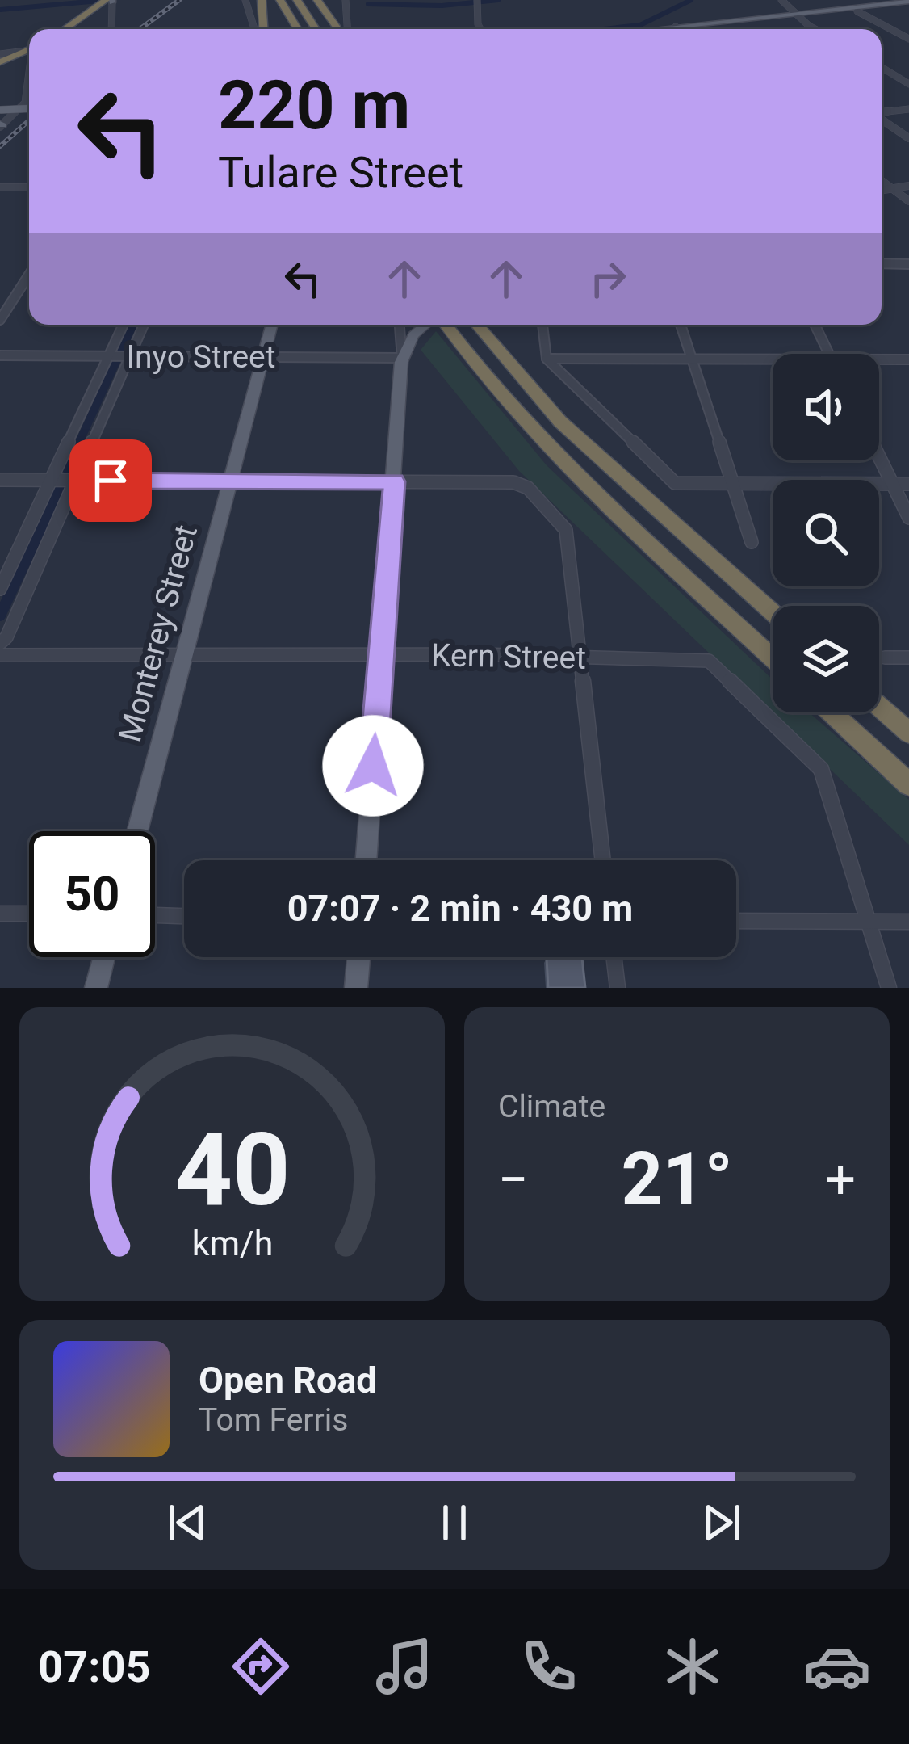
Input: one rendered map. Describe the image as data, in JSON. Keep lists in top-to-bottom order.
{
  "streets": {
    "main road": ["Monterey Street"],
    "street": ["Inyo Street", "Kern Street"]
  },
  "crossings": [
    ["Inyo Street", "Monterey Street"],
    ["Monterey Street", "Kern Street"]
  ],
  "page": {
    "turn": ["220 m", "Tulare Street"],
    "limit": "50",
    "trip": "07:07 · 2 min · 430 m",
    "tile": "Climate",
    "heat": ["−", "21°", "+"],
    "song": ["Open Road", "Tom Ferris"],
    "tabs": "07:05",
    "gauge": ["40", "km/h"]
  }
}
